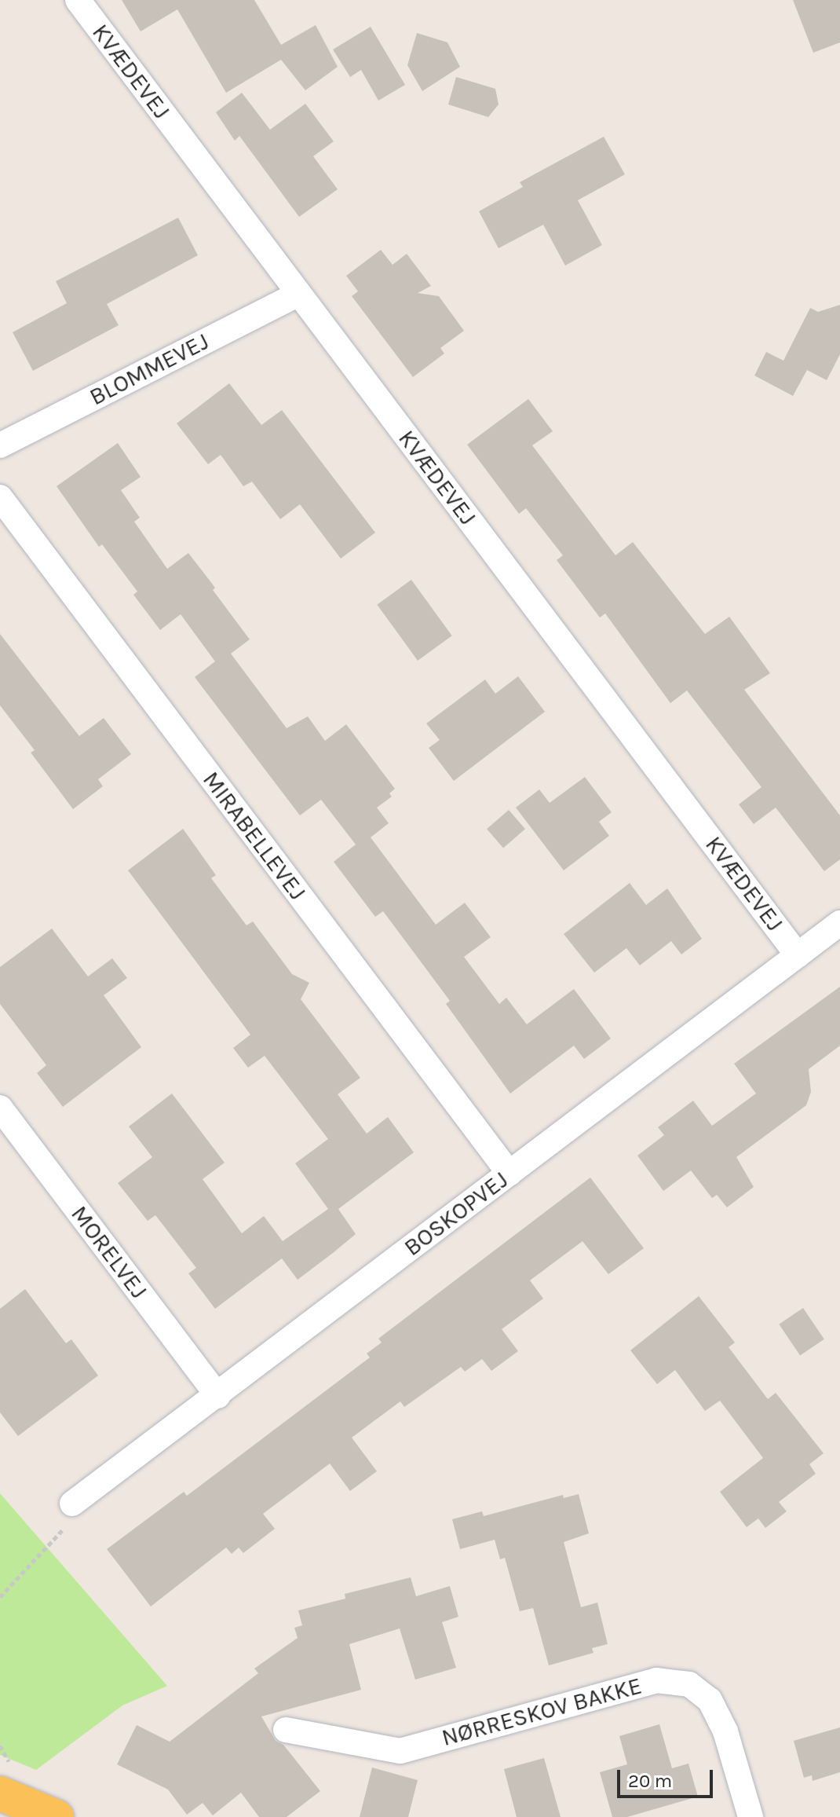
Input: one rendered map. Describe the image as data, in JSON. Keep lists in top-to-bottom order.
{
  "streets": {
    "street": [
      "KVÆDEVEJ",
      "BLOMMEVEJ",
      "MIRABELLEVEJ",
      "BOSKOPVEJ",
      "MORELVEJ",
      "NØRRESKOV BAKKE"
    ]
  },
  "crossings": [
    ["KVÆDEVEJ", "BLOMMEVEJ"],
    ["KVÆDEVEJ", "BOSKOPVEJ"],
    ["MIRABELLEVEJ", "BOSKOPVEJ"],
    ["BOSKOPVEJ", "MORELVEJ"]
  ],
  "scale_bar": "20 m"
}
